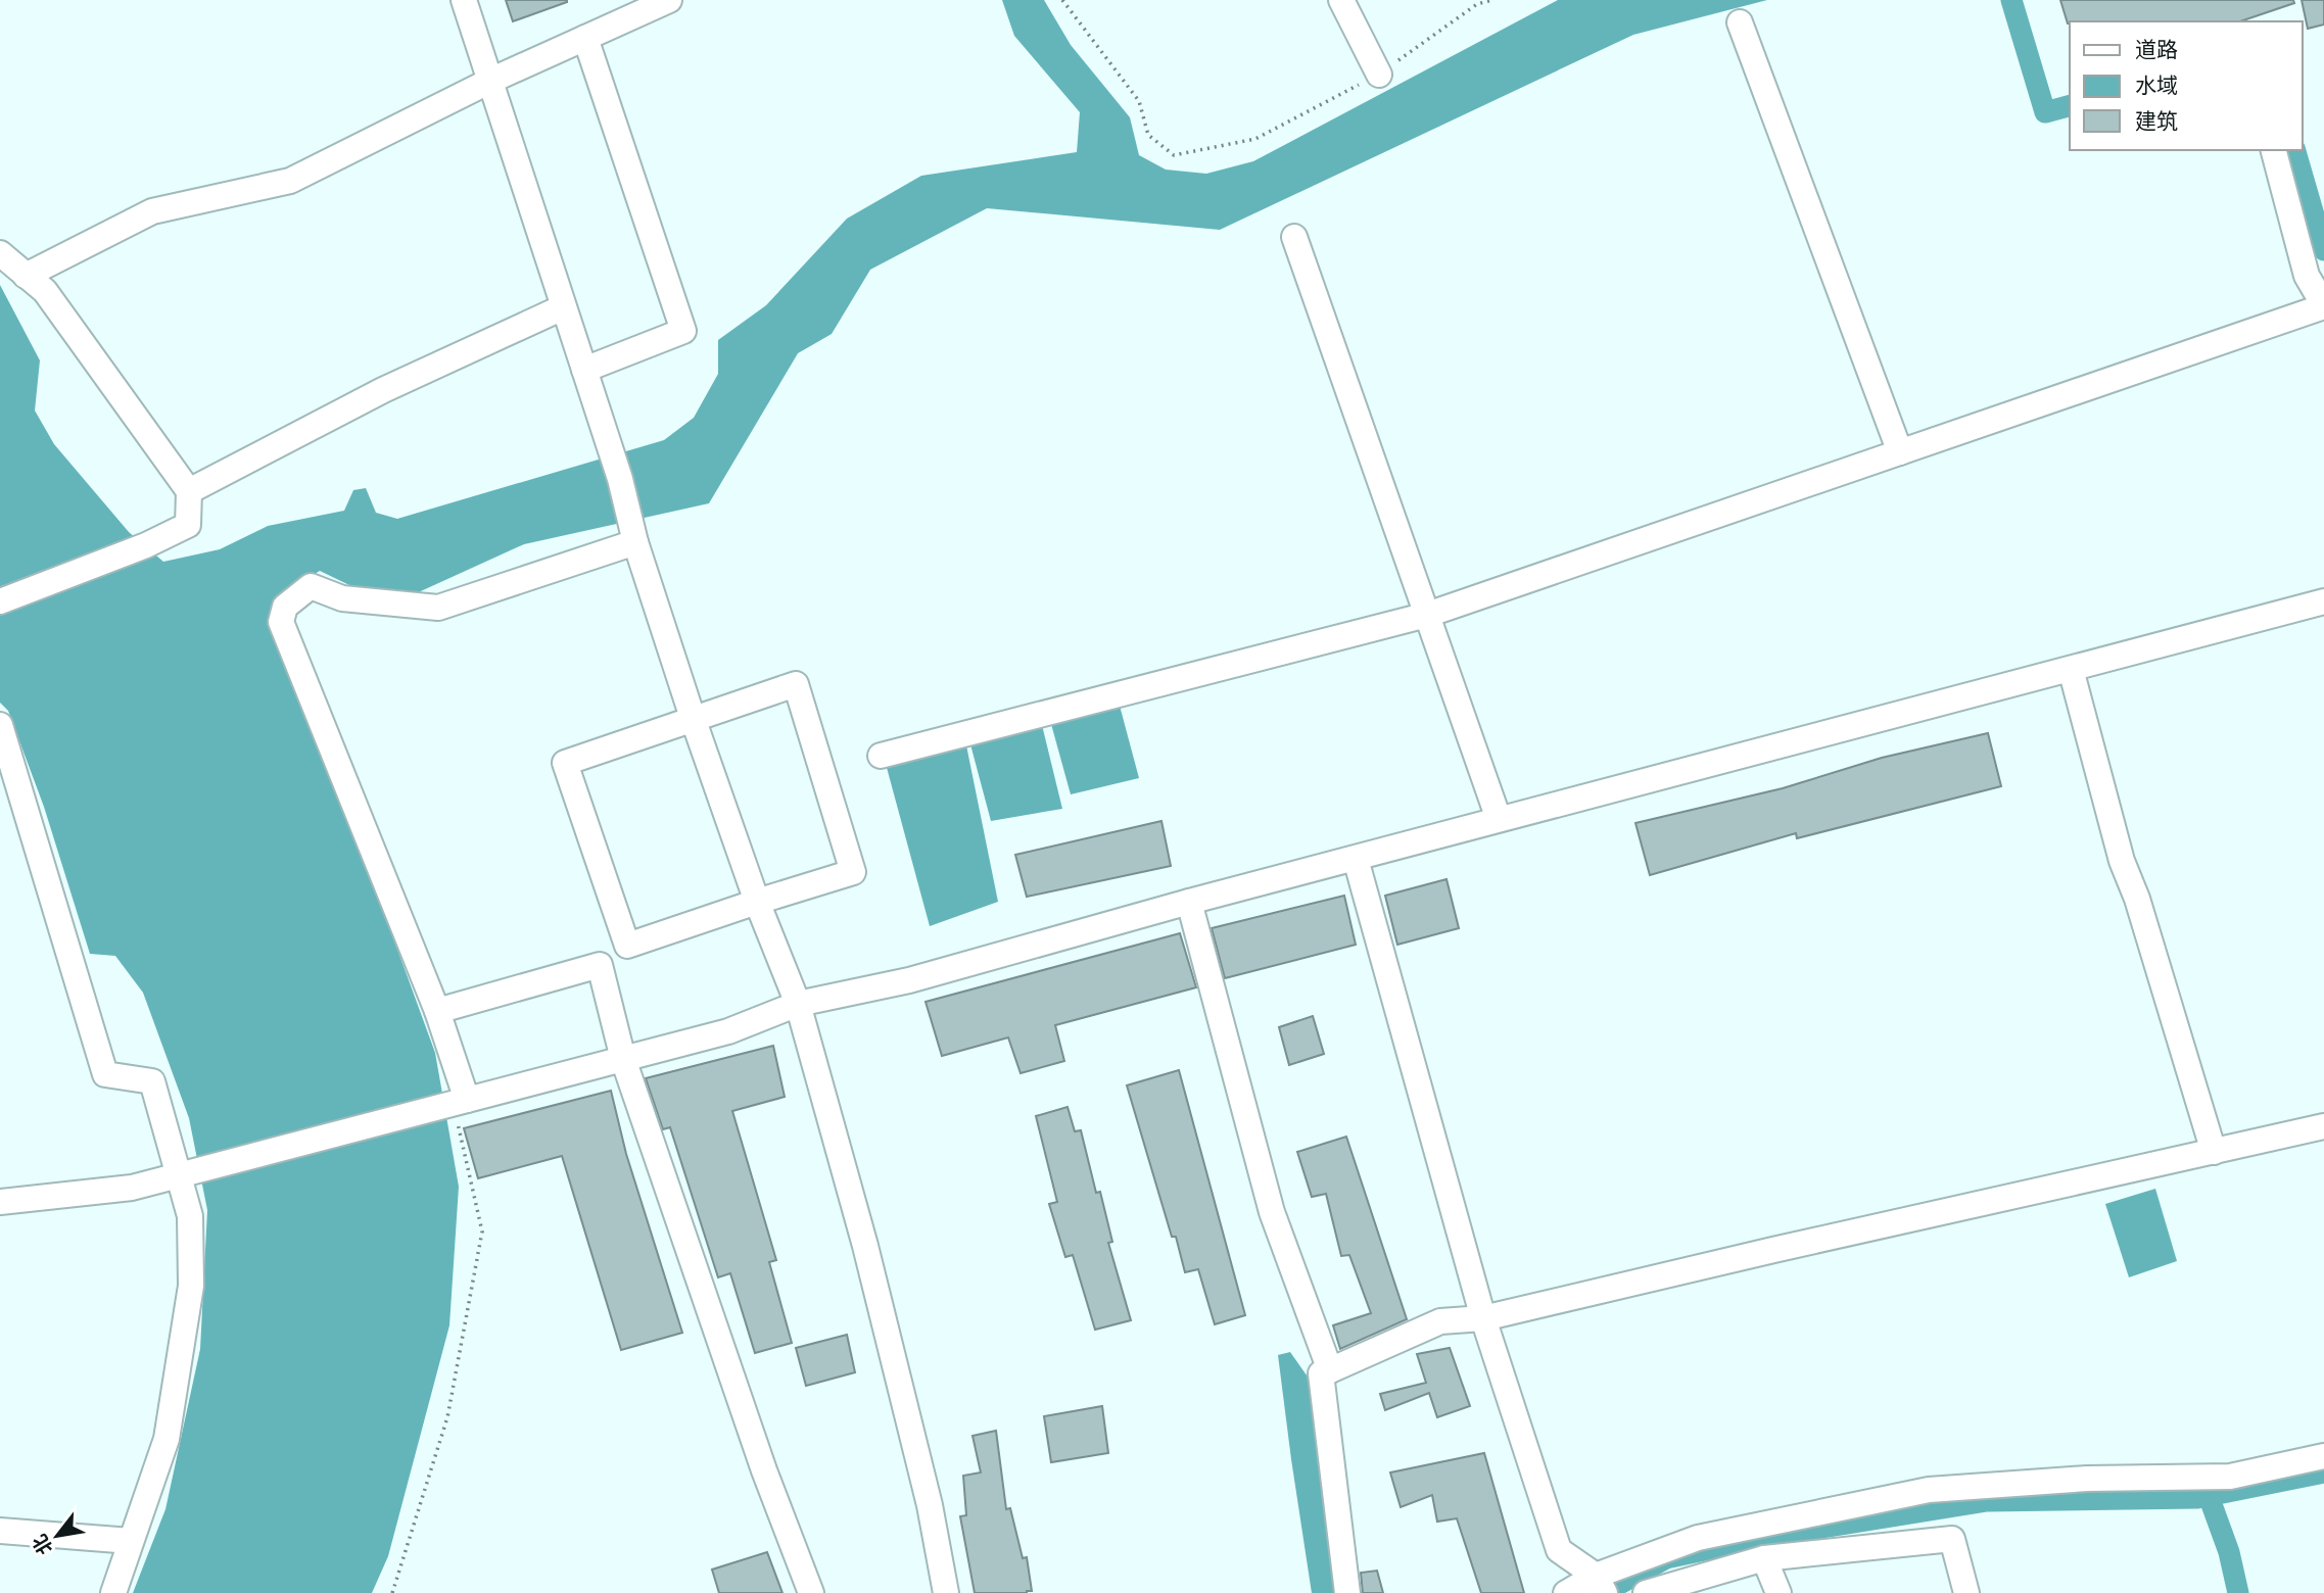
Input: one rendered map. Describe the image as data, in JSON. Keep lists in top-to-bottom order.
{
  "legend": ["道路", "水域", "建筑"],
  "north": "bottom left"
}
